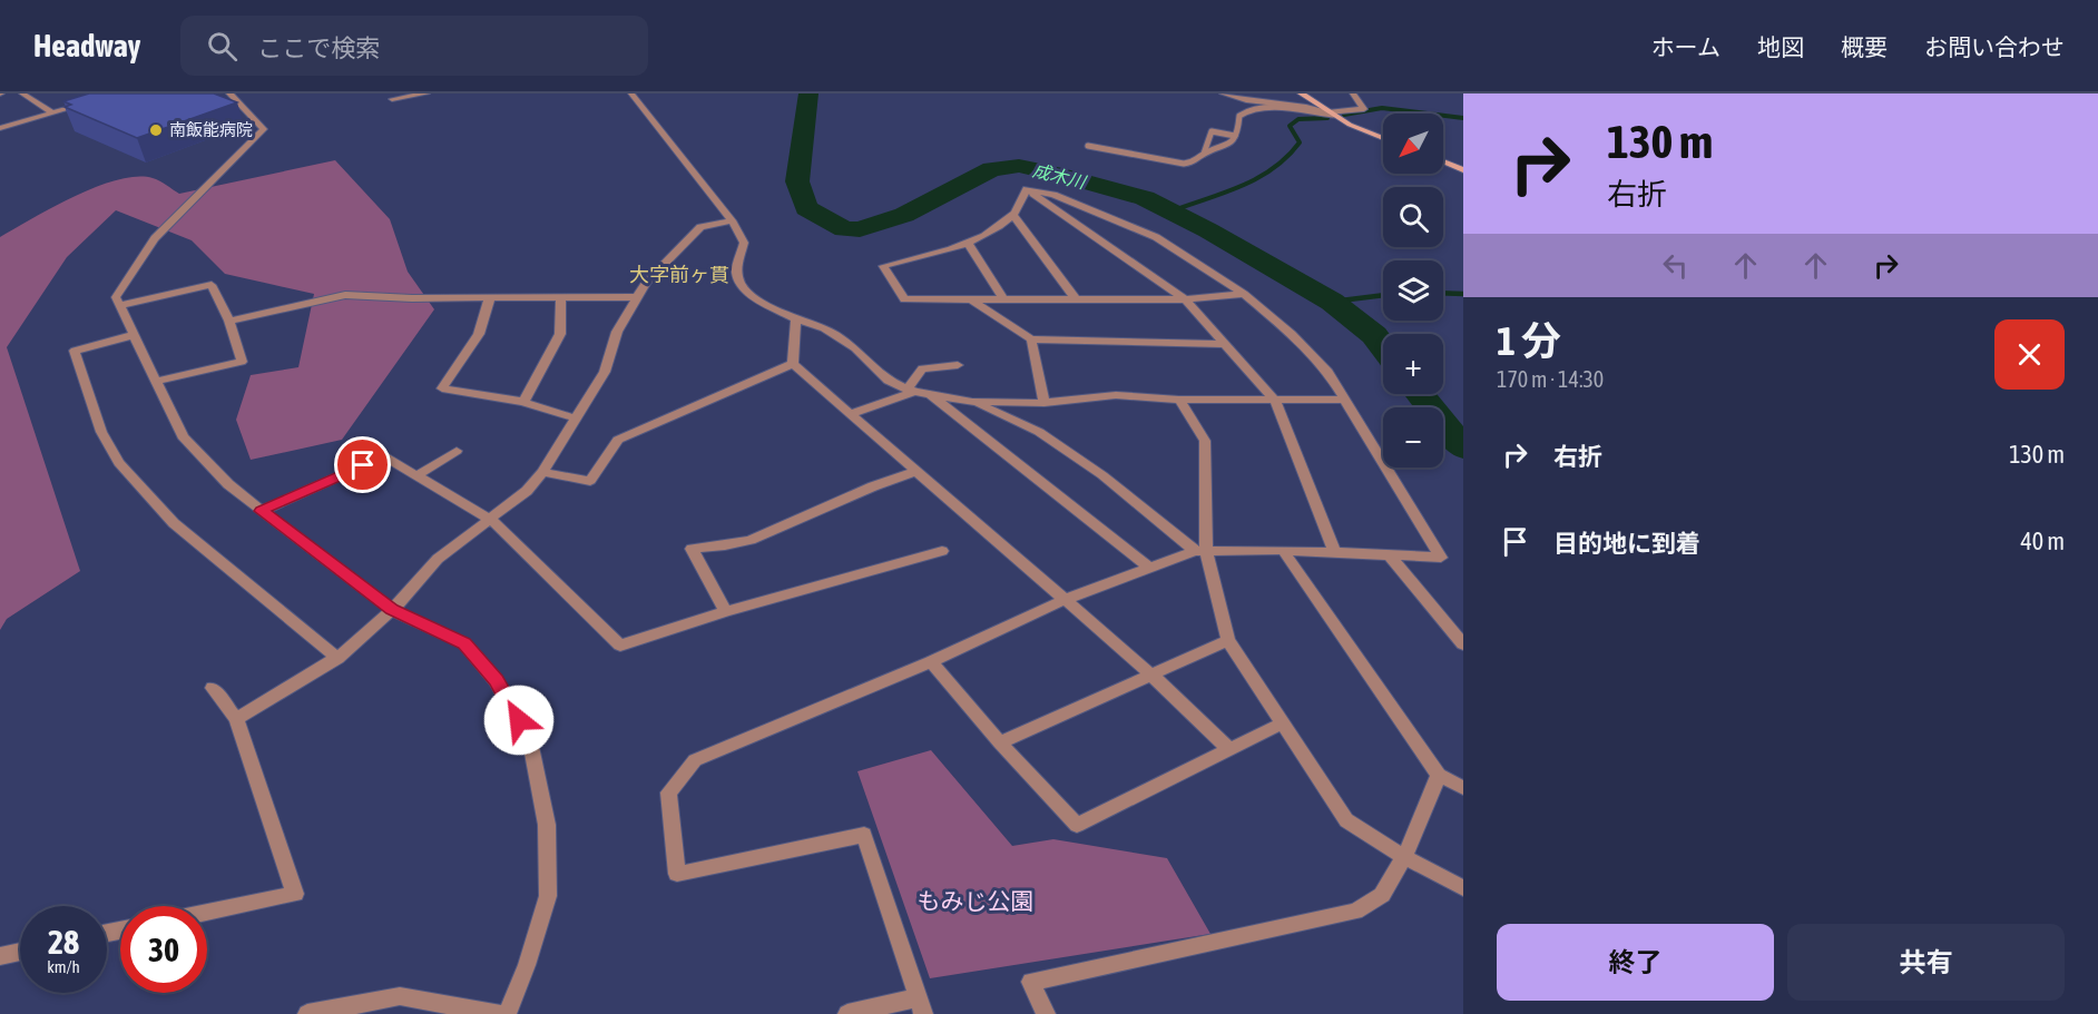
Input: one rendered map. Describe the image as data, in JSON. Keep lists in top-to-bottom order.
{
  "districts": ["大字前ヶ貫"],
  "water": ["成木川"],
  "parks": ["もみじ公園"],
  "places": ["南飯能病院"],
  "north": "bottom left",
  "page": {
    "header": "Headway",
    "search": "ここで検索",
    "nav": [
      "ホーム",
      "地図",
      "概要",
      "お問い合わせ"
    ],
    "turn": ["130 m", "右折"],
    "map_buttons": ["+", "−"],
    "heading": ["1 分", "170 m · 14:30"],
    "list": [
      {
        "name": "右折",
        "value": "130 m"
      },
      {
        "name": "目的地に到着",
        "value": "40 m"
      }
    ],
    "speed": "28 km/h",
    "limit": "30",
    "buttons": ["終了", "共有"]
  }
}
